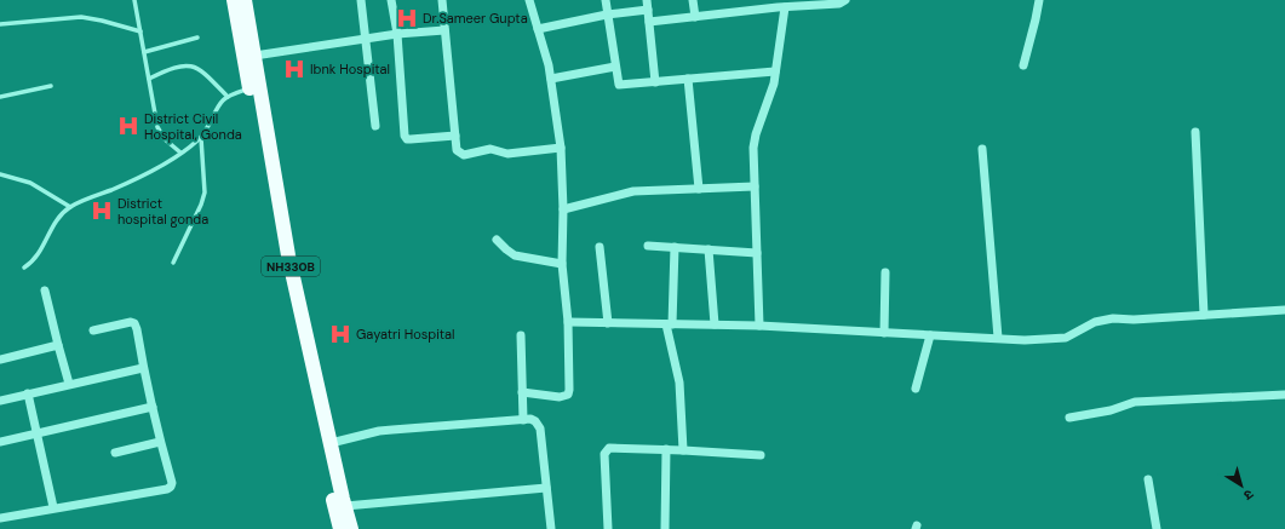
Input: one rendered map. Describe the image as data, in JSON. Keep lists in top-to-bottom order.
{
  "streets": {
    "highway": ["NH330B"]
  },
  "places": {
    "hospital": [
      "Dr.Sameer Gupta",
      "Ibnk Hospital",
      "District Civil Hospital, Gonda",
      "District hospital gonda",
      "Gayatri Hospital"
    ]
  },
  "north": "bottom right"
}
